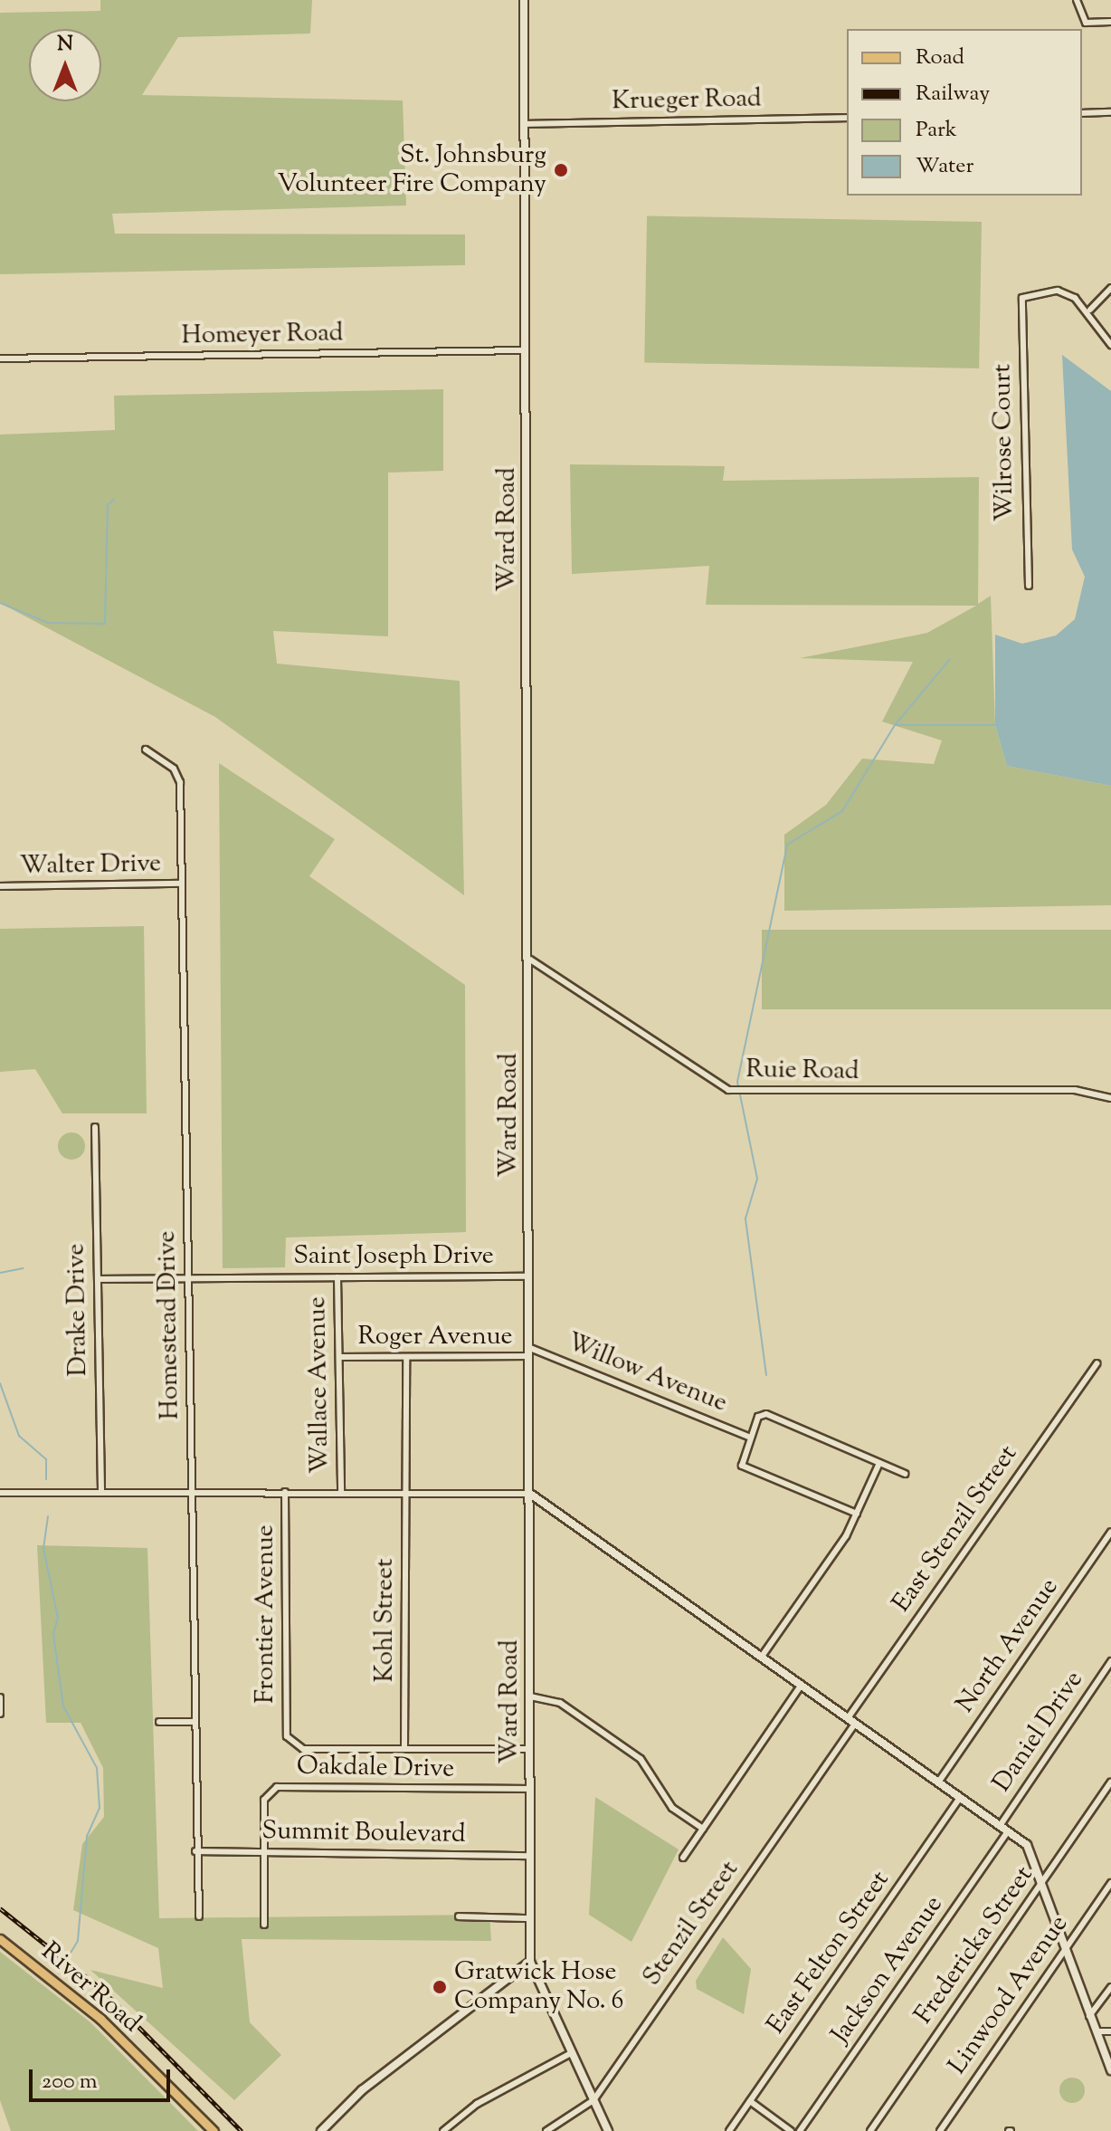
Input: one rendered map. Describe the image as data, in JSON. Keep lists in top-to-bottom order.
{
  "streets": {
    "main road": ["Ward Road", "River Road"],
    "street": [
      "Krueger Road",
      "Homeyer Road",
      "Wilrose Court",
      "Walter Drive",
      "Ruie Road",
      "Saint Joseph Drive",
      "Drake Drive",
      "Homestead Drive",
      "Roger Avenue",
      "Willow Avenue",
      "Wallace Avenue",
      "East Stenzil Street",
      "Frontier Avenue",
      "Kohl Street",
      "North Avenue",
      "Daniel Drive",
      "Oakdale Drive",
      "Summit Boulevard",
      "Stenzil Street",
      "Fredericka Street",
      "East Felton Street",
      "Jackson Avenue",
      "Linwood Avenue"
    ]
  },
  "crossings": [
    ["Krueger Road", "Ward Road"],
    ["Homeyer Road", "Ward Road"],
    ["Ward Road", "Ruie Road"],
    ["Ward Road", "Saint Joseph Drive"],
    ["Ward Road", "Roger Avenue"],
    ["Ward Road", "Willow Avenue"],
    ["Ward Road", "Oakdale Drive"],
    ["Ward Road", "Summit Boulevard"],
    ["Walter Drive", "Homestead Drive"],
    ["Saint Joseph Drive", "Drake Drive"],
    ["Saint Joseph Drive", "Homestead Drive"],
    ["Saint Joseph Drive", "Wallace Avenue"],
    ["Homestead Drive", "Summit Boulevard"],
    ["Roger Avenue", "Willow Avenue"],
    ["Roger Avenue", "Wallace Avenue"],
    ["Roger Avenue", "Kohl Street"],
    ["East Stenzil Street", "Stenzil Street"],
    ["Frontier Avenue", "Kohl Street"],
    ["Oakdale Drive", "Summit Boulevard"]
  ],
  "places": ["St. Johnsburg Volunteer Fire Company", "Gratwick Hose Company No. 6"],
  "legend": [
    "Road",
    "Railway",
    "Park",
    "Water"
  ],
  "scale_bar": "200 m",
  "north": "top"
}
